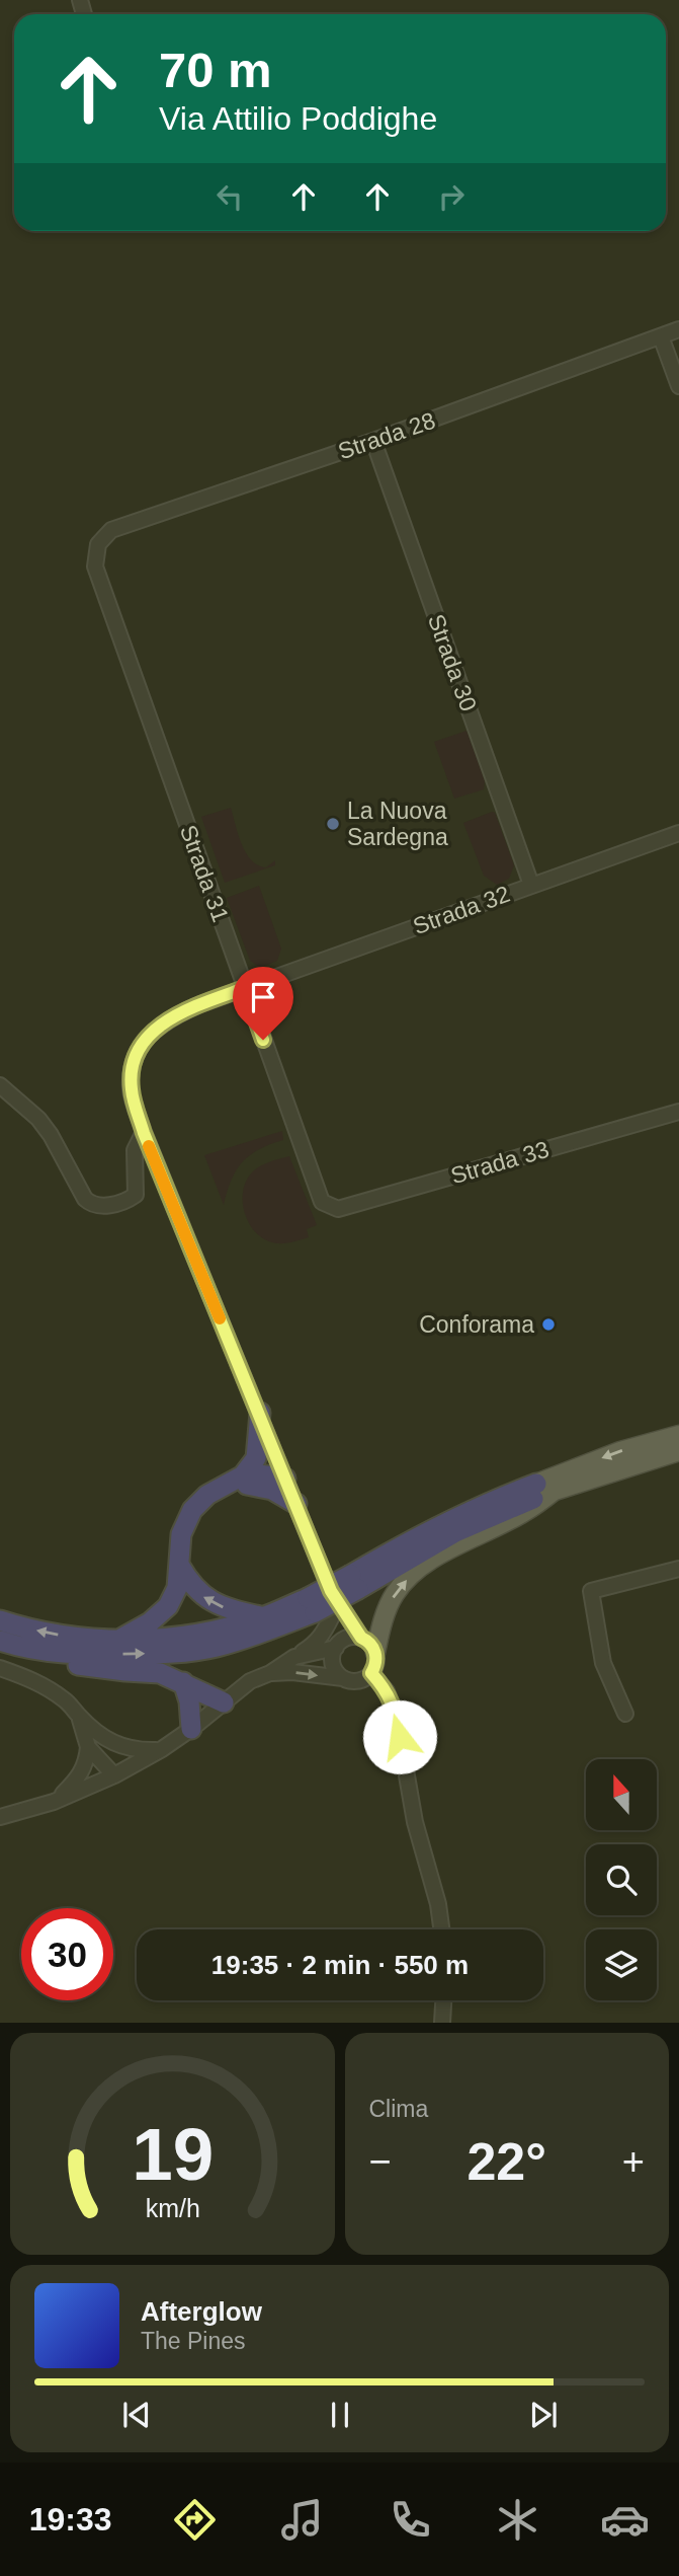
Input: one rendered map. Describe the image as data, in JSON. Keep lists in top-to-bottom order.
{
  "streets": {
    "street": [
      "Strada 28",
      "Strada 30",
      "Strada 31",
      "Strada 32",
      "Strada 33"
    ]
  },
  "crossings": [
    ["Strada 28", "Strada 30"],
    ["Strada 28", "Strada 31"],
    ["Strada 30", "Strada 32"],
    ["Strada 31", "Strada 32"],
    ["Strada 31", "Strada 33"]
  ],
  "places": ["La Nuova Sardegna", "Conforama"],
  "north": "top",
  "page": {
    "turn": ["70 m", "Via Attilio Poddighe"],
    "limit": "30",
    "trip": "19:35 · 2 min · 550 m",
    "tile": "Clima",
    "heat": ["−", "22°", "+"],
    "song": ["Afterglow", "The Pines"],
    "tabs": "19:33",
    "gauge": ["19", "km/h"]
  }
}
